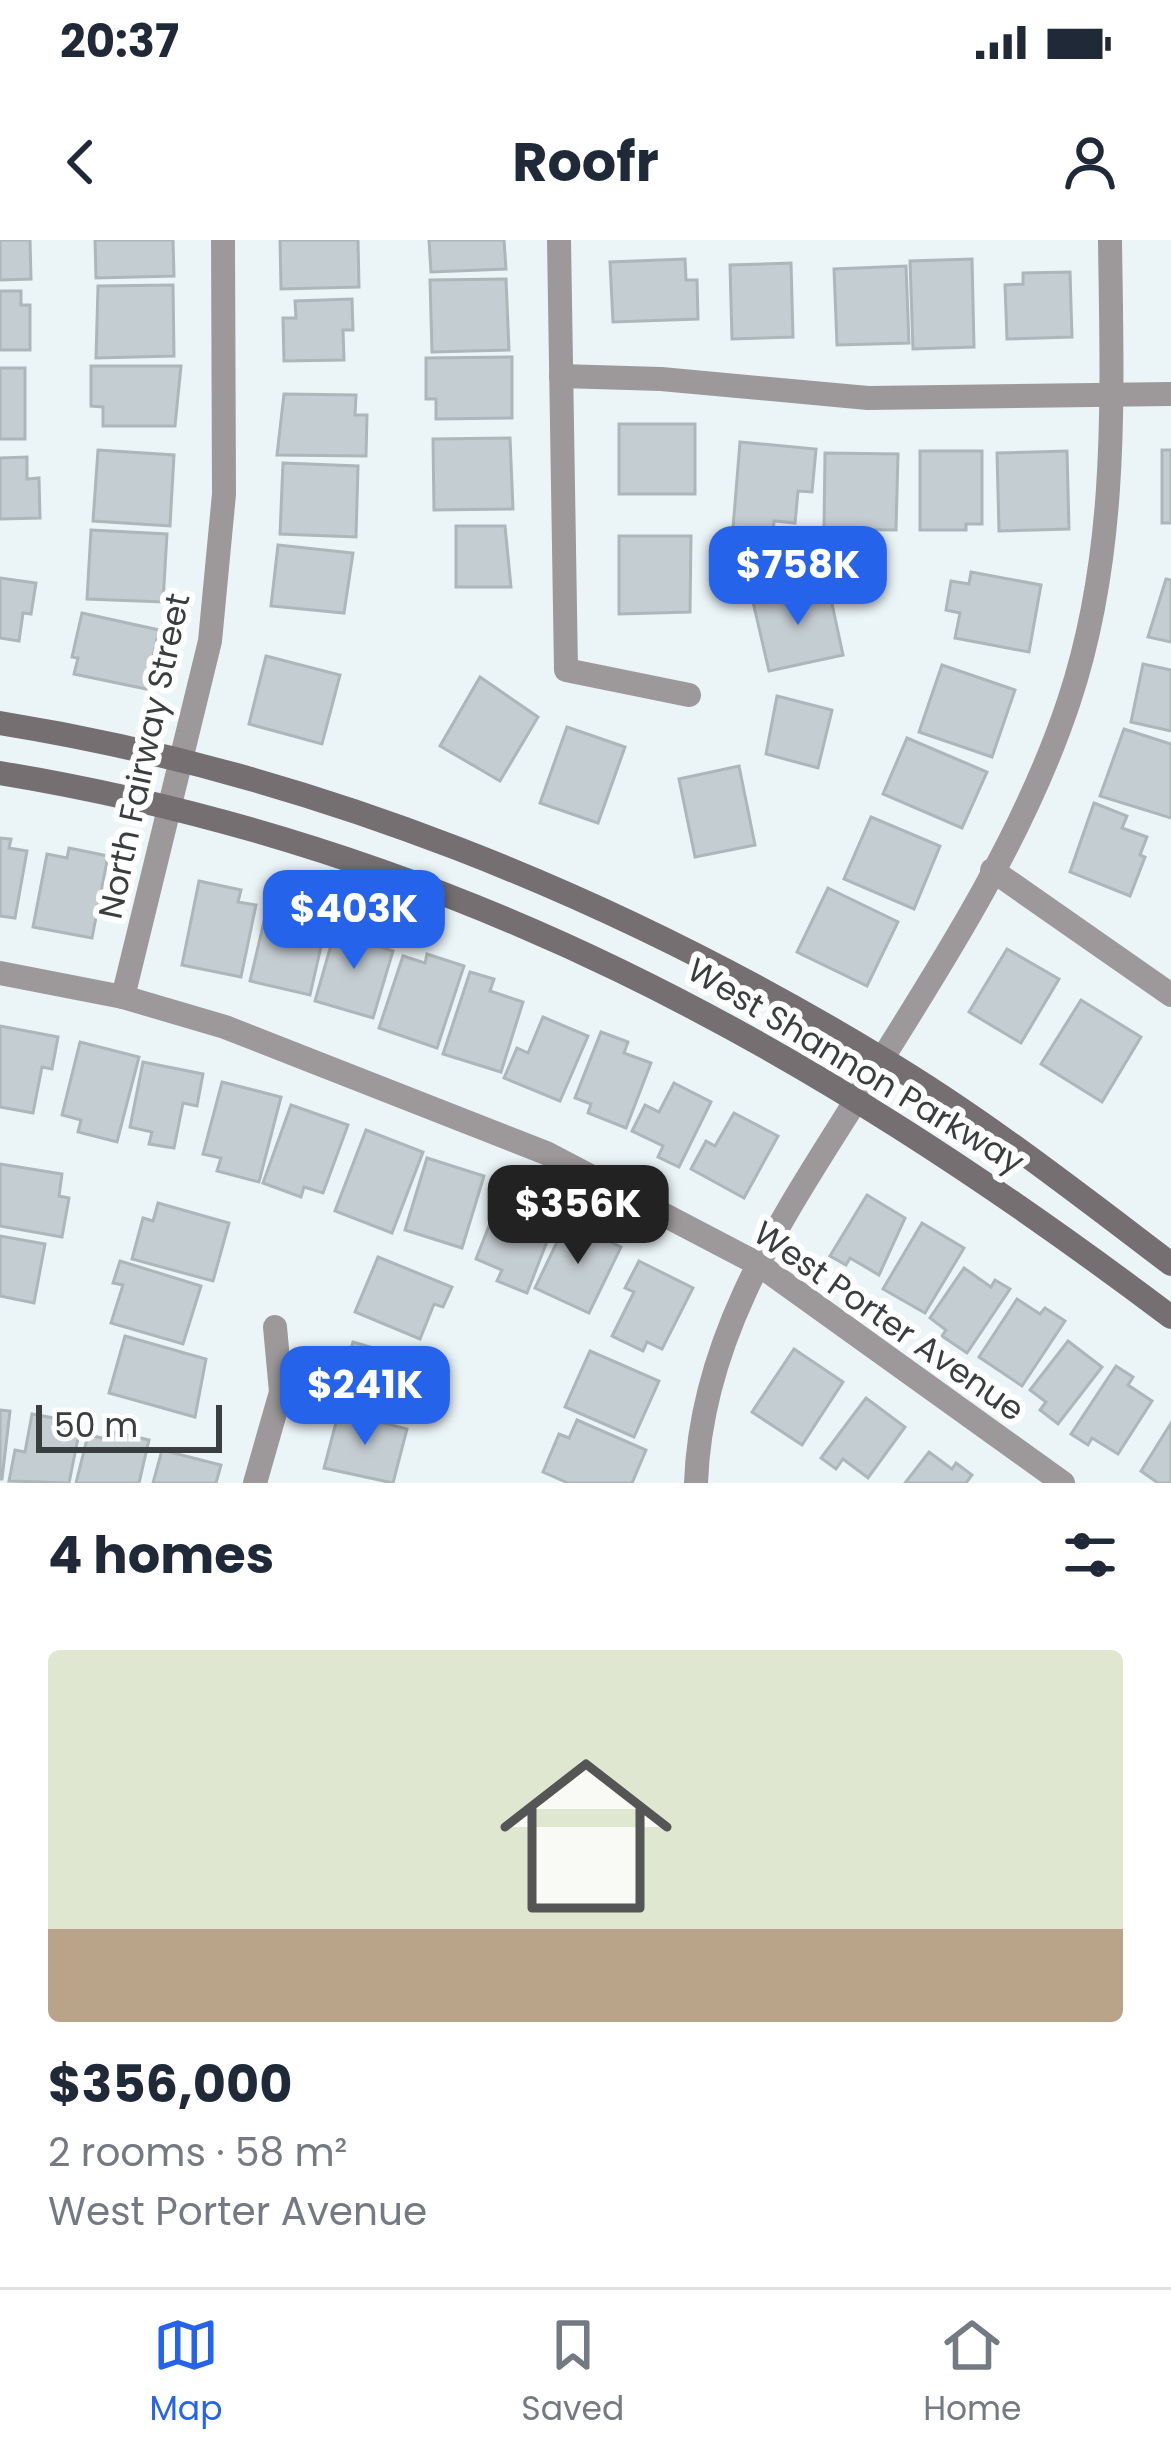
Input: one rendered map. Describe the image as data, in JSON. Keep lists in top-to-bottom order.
{
  "streets": {
    "street": ["North Fairway Street", "West Shannon Parkway", "West Porter Avenue"]
  },
  "crossings": [
    ["North Fairway Street", "West Shannon Parkway"],
    ["North Fairway Street", "West Porter Avenue"]
  ],
  "scale_bar": "50 m",
  "page": {
    "status": "20:37",
    "header": "Roofr",
    "price": [
      "$758K",
      "$403K",
      "$356K",
      "$241K"
    ],
    "scale": "50 m",
    "heading": "4 homes",
    "list": [
      {
        "name": "$356,000",
        "note": "2 rooms · 58 m² · West Porter Avenue"
      }
    ],
    "tabs": ["Map", "Saved", "Home"]
  }
}
